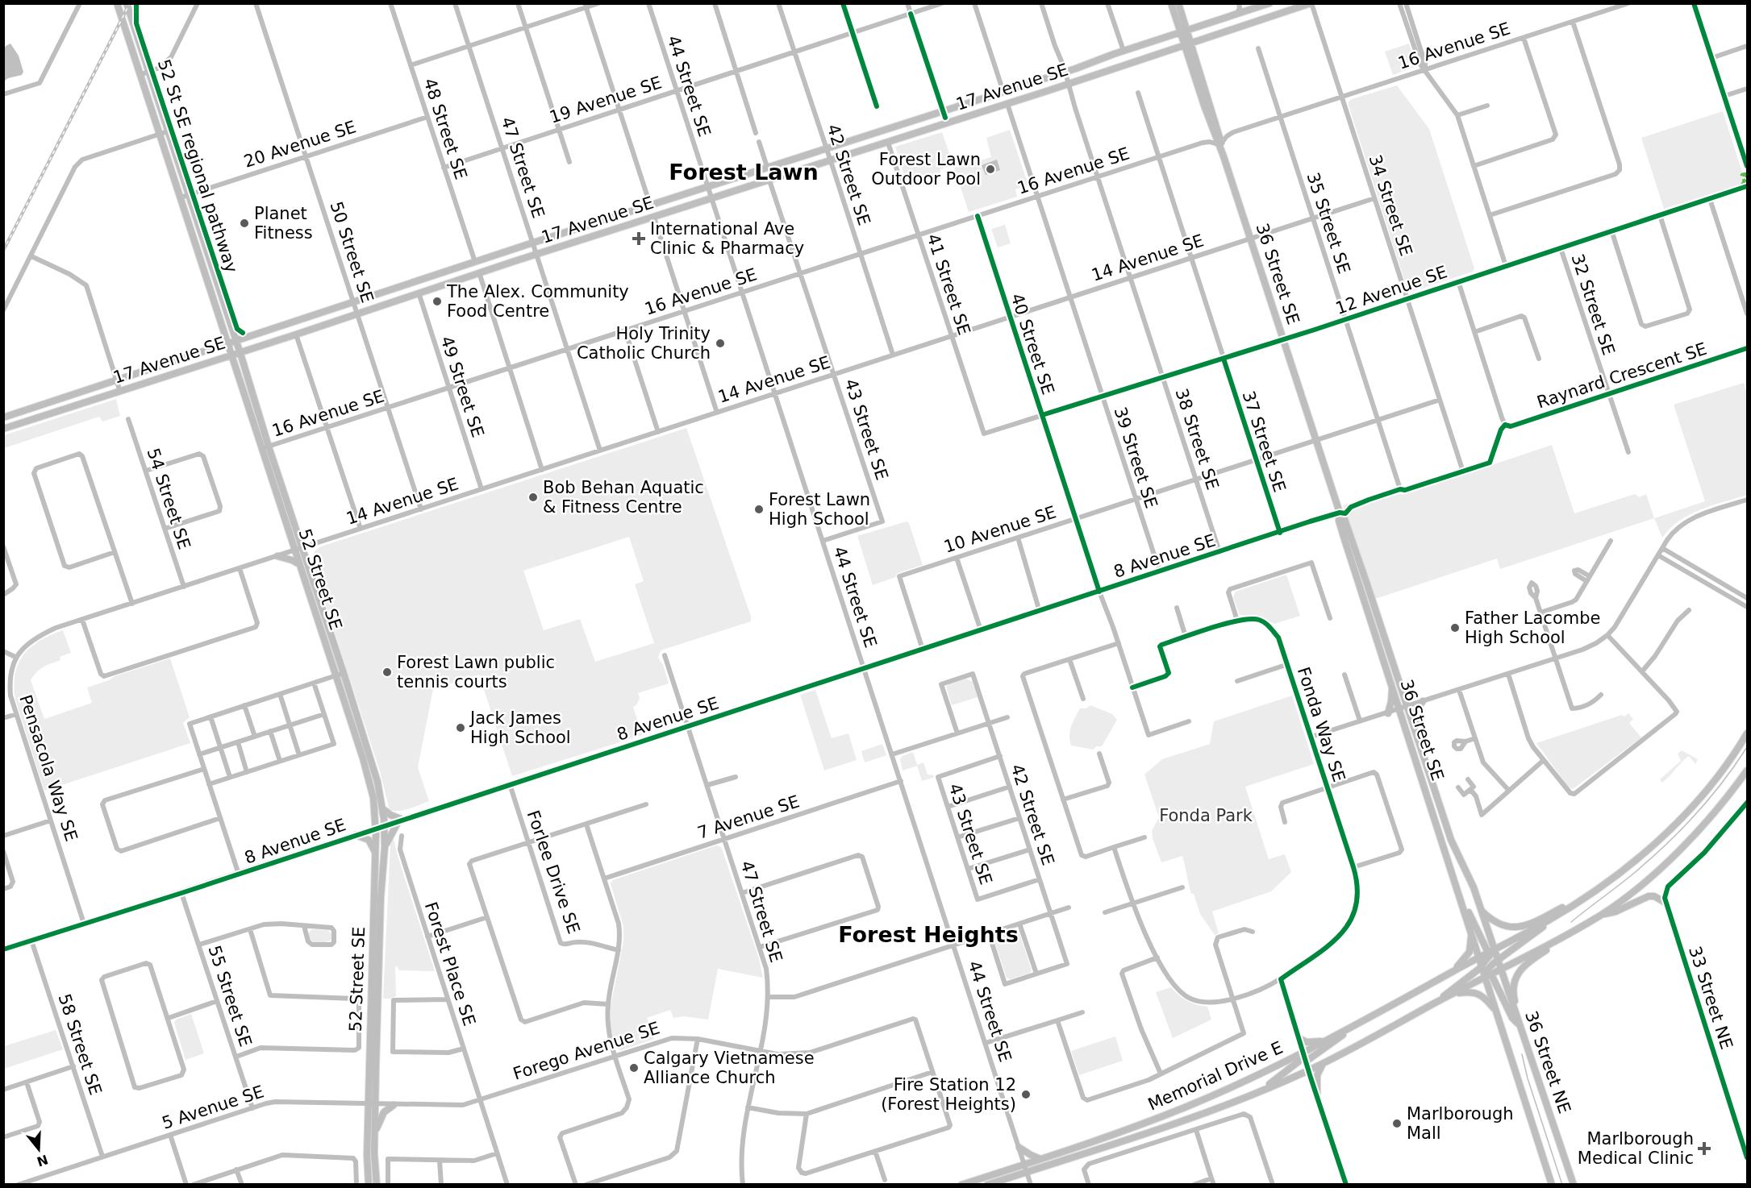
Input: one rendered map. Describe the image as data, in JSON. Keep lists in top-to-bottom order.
{
  "streets": {
    "main road": [
      "17 Avenue SE",
      "36 Street SE",
      "52 Street SE",
      "36 Street NE",
      "Memorial Drive E"
    ],
    "street": [
      "16 Avenue SE",
      "44 Street SE",
      "19 Avenue SE",
      "48 Street SE",
      "20 Avenue SE",
      "47 Street SE",
      "42 Street SE",
      "34 Street SE",
      "35 Street SE",
      "50 Street SE",
      "14 Avenue SE",
      "41 Street SE",
      "12 Avenue SE",
      "32 Street SE",
      "40 Street SE",
      "Raynard Crescent SE",
      "49 Street SE",
      "43 Street SE",
      "38 Street SE",
      "37 Street SE",
      "39 Street SE",
      "54 Street SE",
      "10 Avenue SE",
      "8 Avenue SE",
      "Fonda Way SE",
      "Pensacola Way SE",
      "7 Avenue SE",
      "Forlee Drive SE",
      "Forest Place SE",
      "55 Street SE",
      "33 Street NE",
      "58 Street SE",
      "Forego Avenue SE",
      "5 Avenue SE"
    ],
    "cycle path": ["52 St SE regional pathway"]
  },
  "crossings": [
    ["16 Avenue SE", "44 Street SE"],
    ["16 Avenue SE", "47 Street SE"],
    ["16 Avenue SE", "42 Street SE"],
    ["16 Avenue SE", "34 Street SE"],
    ["16 Avenue SE", "35 Street SE"],
    ["16 Avenue SE", "50 Street SE"],
    ["16 Avenue SE", "36 Street SE"],
    ["16 Avenue SE", "41 Street SE"],
    ["16 Avenue SE", "40 Street SE"],
    ["16 Avenue SE", "49 Street SE"],
    ["16 Avenue SE", "43 Street SE"],
    ["16 Avenue SE", "38 Street SE"],
    ["16 Avenue SE", "37 Street SE"],
    ["16 Avenue SE", "39 Street SE"],
    ["16 Avenue SE", "52 Street SE"],
    ["44 Street SE", "17 Avenue SE"],
    ["44 Street SE", "19 Avenue SE"],
    ["44 Street SE", "14 Avenue SE"],
    ["44 Street SE", "43 Street SE"],
    ["44 Street SE", "8 Avenue SE"],
    ["44 Street SE", "7 Avenue SE"],
    ["44 Street SE", "Memorial Drive E"],
    ["17 Avenue SE", "48 Street SE"],
    ["17 Avenue SE", "47 Street SE"],
    ["17 Avenue SE", "42 Street SE"],
    ["17 Avenue SE", "34 Street SE"],
    ["17 Avenue SE", "50 Street SE"],
    ["17 Avenue SE", "36 Street SE"],
    ["17 Avenue SE", "41 Street SE"],
    ["17 Avenue SE", "49 Street SE"],
    ["17 Avenue SE", "43 Street SE"],
    ["17 Avenue SE", "38 Street SE"],
    ["17 Avenue SE", "39 Street SE"],
    ["17 Avenue SE", "52 Street SE"],
    ["19 Avenue SE", "48 Street SE"],
    ["19 Avenue SE", "47 Street SE"],
    ["19 Avenue SE", "42 Street SE"],
    ["48 Street SE", "20 Avenue SE"],
    ["20 Avenue SE", "50 Street SE"],
    ["20 Avenue SE", "52 Street SE"],
    ["47 Street SE", "14 Avenue SE"],
    ["47 Street SE", "8 Avenue SE"],
    ["47 Street SE", "7 Avenue SE"],
    ["47 Street SE", "Forego Avenue SE"],
    ["42 Street SE", "14 Avenue SE"],
    ["42 Street SE", "43 Street SE"],
    ["34 Street SE", "35 Street SE"],
    ["34 Street SE", "14 Avenue SE"],
    ["34 Street SE", "12 Avenue SE"],
    ["34 Street SE", "10 Avenue SE"],
    ["35 Street SE", "14 Avenue SE"],
    ["35 Street SE", "12 Avenue SE"],
    ["35 Street SE", "10 Avenue SE"],
    ["50 Street SE", "14 Avenue SE"],
    ["14 Avenue SE", "36 Street SE"],
    ["14 Avenue SE", "41 Street SE"],
    ["14 Avenue SE", "40 Street SE"],
    ["14 Avenue SE", "49 Street SE"],
    ["14 Avenue SE", "43 Street SE"],
    ["14 Avenue SE", "38 Street SE"],
    ["14 Avenue SE", "37 Street SE"],
    ["14 Avenue SE", "39 Street SE"],
    ["14 Avenue SE", "54 Street SE"],
    ["14 Avenue SE", "52 Street SE"],
    ["36 Street SE", "12 Avenue SE"],
    ["36 Street SE", "10 Avenue SE"],
    ["36 Street SE", "8 Avenue SE"],
    ["36 Street SE", "36 Street NE"],
    ["36 Street SE", "Memorial Drive E"],
    ["41 Street SE", "12 Avenue SE"],
    ["12 Avenue SE", "32 Street SE"],
    ["12 Avenue SE", "40 Street SE"],
    ["12 Avenue SE", "Raynard Crescent SE"],
    ["12 Avenue SE", "38 Street SE"],
    ["12 Avenue SE", "37 Street SE"],
    ["12 Avenue SE", "39 Street SE"],
    ["32 Street SE", "Raynard Crescent SE"],
    ["40 Street SE", "10 Avenue SE"],
    ["40 Street SE", "8 Avenue SE"],
    ["40 Street SE", "Fonda Way SE"],
    ["38 Street SE", "10 Avenue SE"],
    ["38 Street SE", "8 Avenue SE"],
    ["37 Street SE", "10 Avenue SE"],
    ["37 Street SE", "8 Avenue SE"],
    ["39 Street SE", "10 Avenue SE"],
    ["39 Street SE", "8 Avenue SE"],
    ["10 Avenue SE", "8 Avenue SE"],
    ["8 Avenue SE", "52 Street SE"],
    ["8 Avenue SE", "Pensacola Way SE"],
    ["8 Avenue SE", "Forlee Drive SE"],
    ["8 Avenue SE", "55 Street SE"],
    ["8 Avenue SE", "58 Street SE"],
    ["52 Street SE", "5 Avenue SE"],
    ["Forest Place SE", "Forego Avenue SE"],
    ["Forest Place SE", "5 Avenue SE"],
    ["55 Street SE", "5 Avenue SE"],
    ["58 Street SE", "5 Avenue SE"],
    ["Forego Avenue SE", "5 Avenue SE"],
    ["36 Street NE", "Memorial Drive E"]
  ],
  "districts": ["Forest Lawn", "Forest Heights"],
  "parks": ["Fonda Park"],
  "places": {
    "other": [
      "Forest Lawn Outdoor Pool",
      "Planet Fitness",
      "The Alex. Community Food Centre",
      "Holy Trinity Catholic Church",
      "Bob Behan Aquatic & Fitness Centre",
      "Forest Lawn High School",
      "Father Lacombe High School",
      "Forest Lawn public tennis courts",
      "Jack James High School",
      "Calgary Vietnamese Alliance Church",
      "Fire Station 12 (Forest Heights)",
      "Marlborough Mall"
    ],
    "health": ["International Ave Clinic & Pharmacy", "Marlborough Medical Clinic"]
  },
  "north": "bottom"
}
